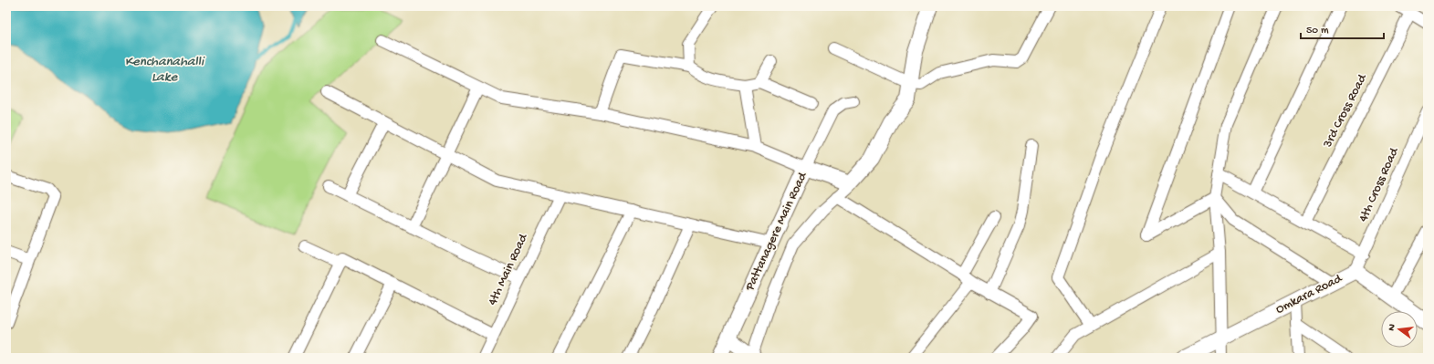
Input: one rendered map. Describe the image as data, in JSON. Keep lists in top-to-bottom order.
{
  "streets": {
    "street": [
      "3rd Cross Road",
      "4th Cross Road",
      "Pattanagere Main Road",
      "4th Main Road",
      "Omkara Road"
    ]
  },
  "crossings": [
    ["4th Cross Road", "Omkara Road"]
  ],
  "water": ["Kenchanahalli Lake"],
  "scale_bar": "50 m",
  "north": "left"
}
